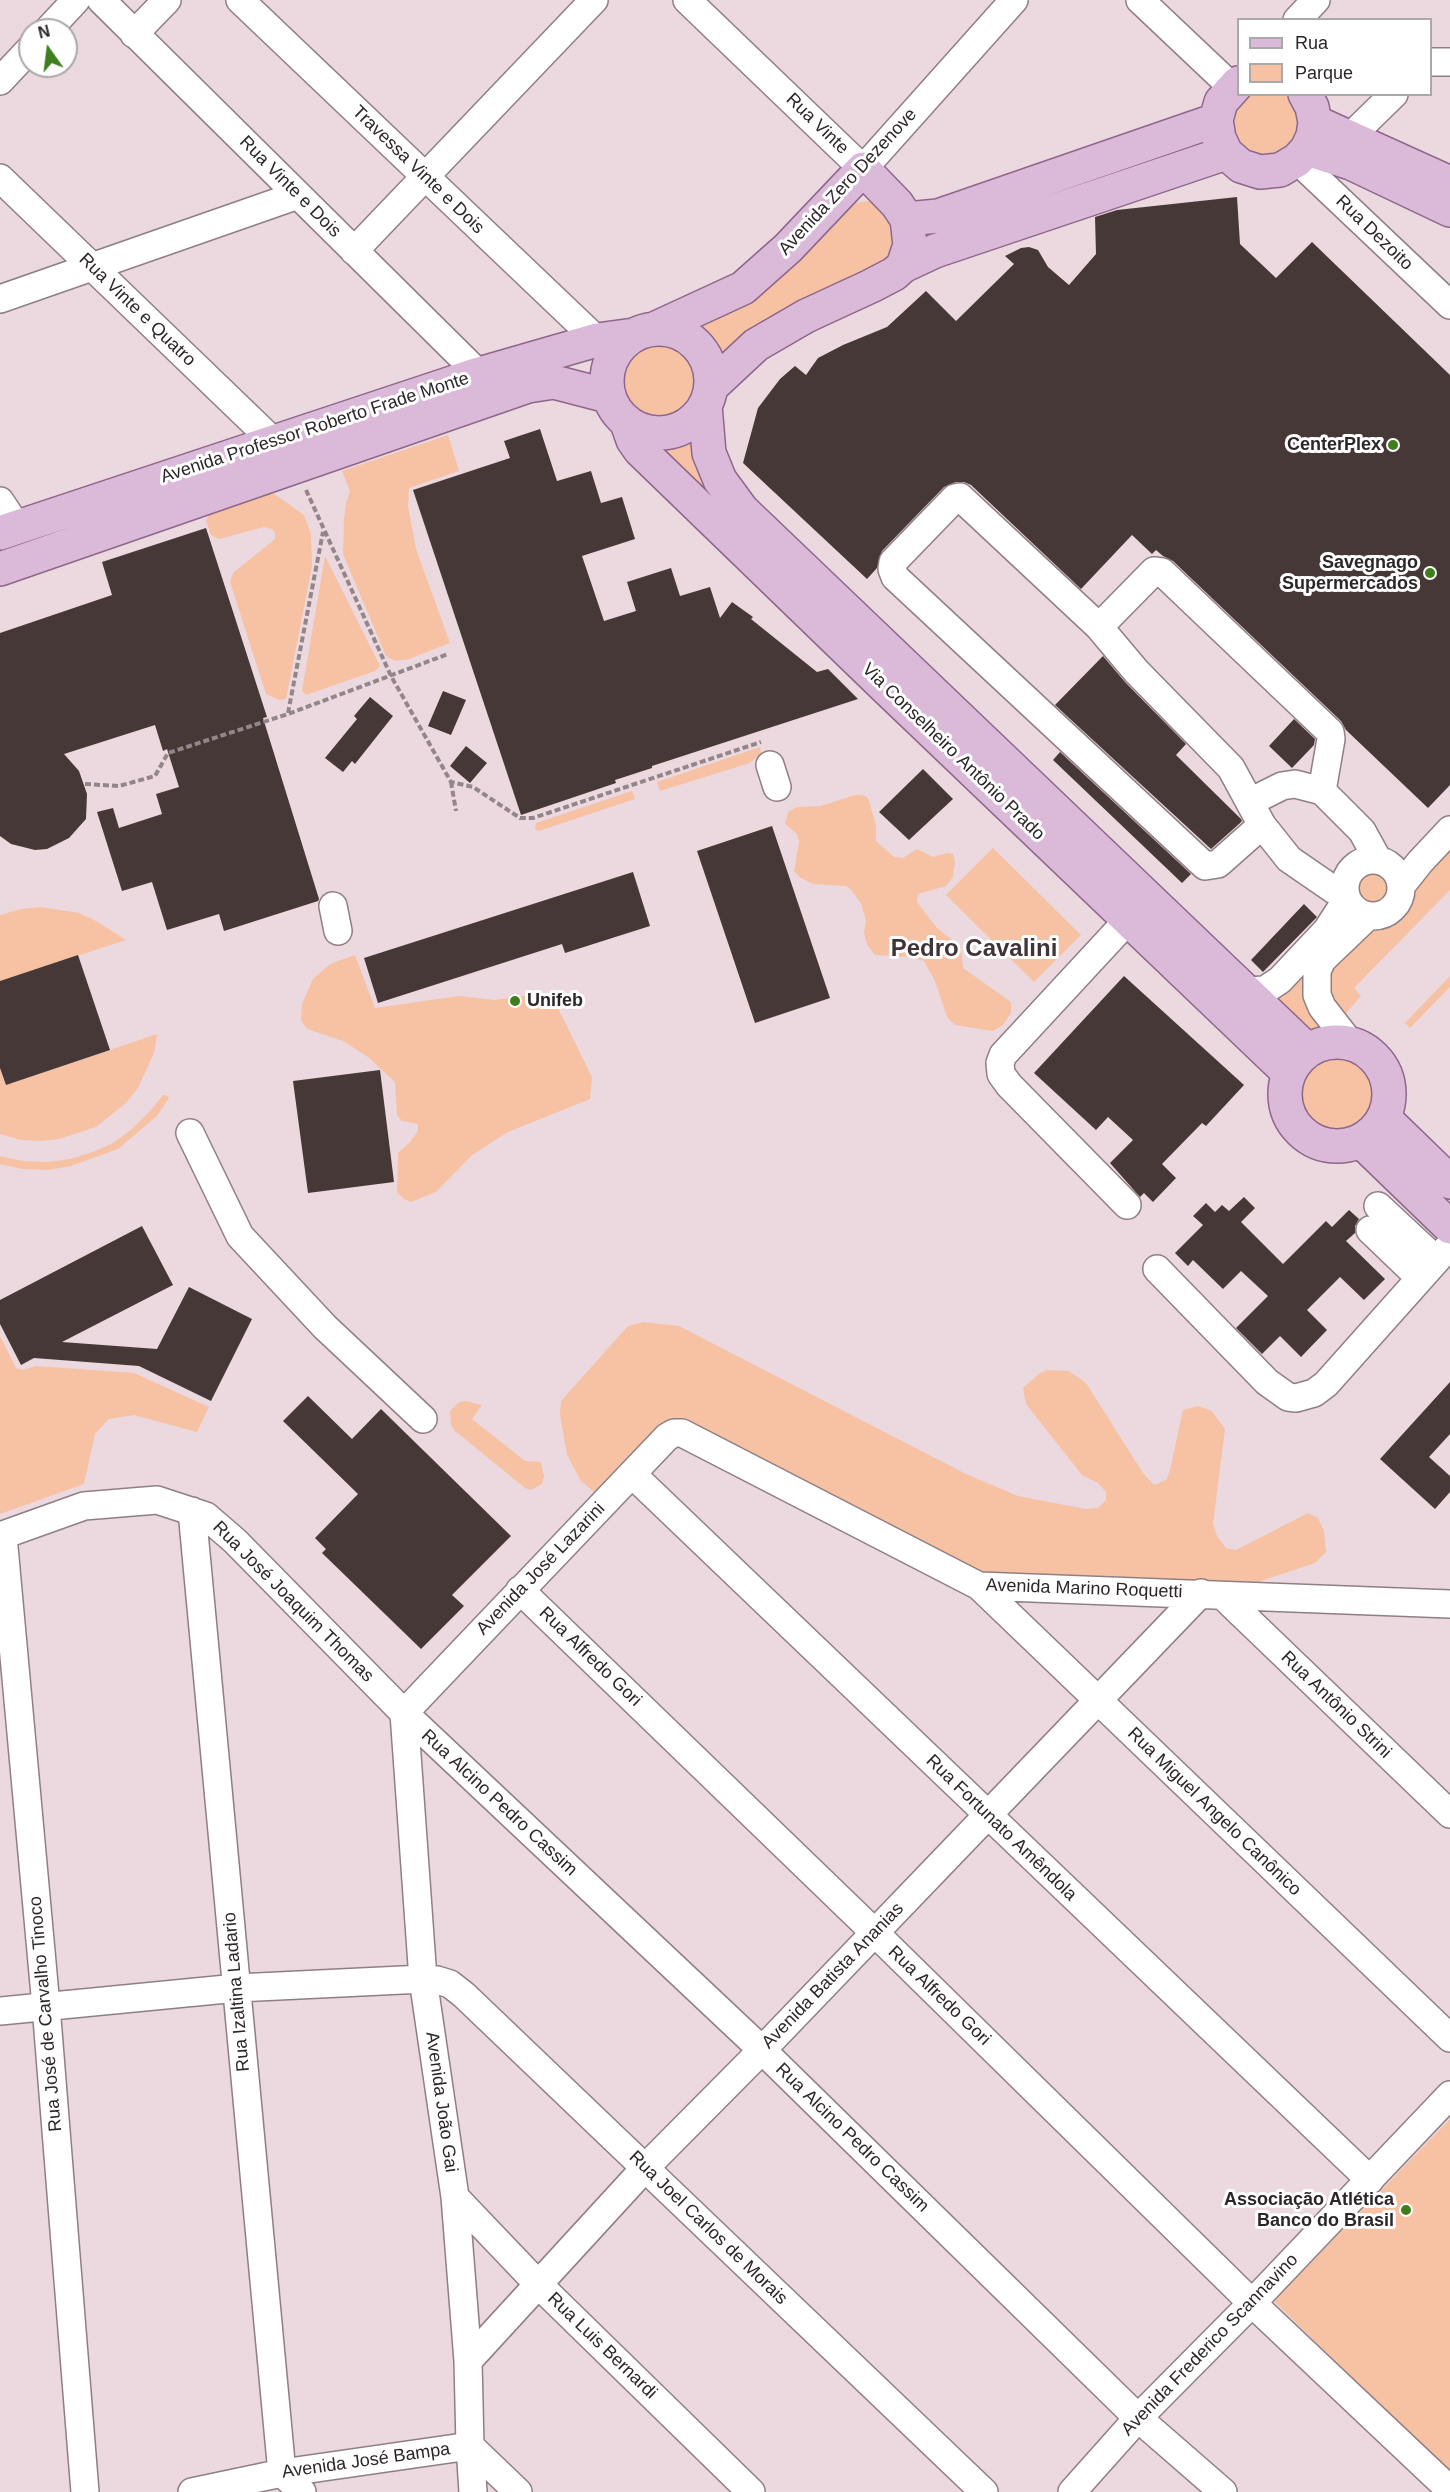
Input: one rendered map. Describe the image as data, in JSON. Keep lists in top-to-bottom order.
{
  "streets": {
    "main road": [
      "Rua Vinte",
      "Avenida Zero Dezenove",
      "Avenida Professor Roberto Frade Monte",
      "Via Conselheiro Antônio Prado"
    ],
    "street": [
      "Travessa Vinte e Dois",
      "Rua Vinte e Dois",
      "Rua Dezoito",
      "Rua Vinte e Quatro",
      "Avenida José Lazarini",
      "Avenida Marino Roquetti",
      "Rua José Joaquim Thomas",
      "Rua Alfredo Gori",
      "Rua Antônio Strini",
      "Rua Alcino Pedro Cassim",
      "Rua Miguel Angelo Canônico",
      "Rua Fortunato Amêndola",
      "Avenida Batista Ananias",
      "Rua Izaltina Ladario",
      "Rua José de Carvalho Tinoco",
      "Avenida João Gai",
      "Rua Joel Carlos de Morais",
      "Avenida Frederico Scannavino",
      "Rua Luis Bernardi",
      "Avenida José Bampa"
    ]
  },
  "crossings": [
    ["Rua Vinte", "Avenida Zero Dezenove"],
    ["Travessa Vinte e Dois", "Avenida Professor Roberto Frade Monte"],
    ["Avenida Zero Dezenove", "Avenida Professor Roberto Frade Monte"],
    ["Avenida Zero Dezenove", "Via Conselheiro Antônio Prado"],
    ["Rua Vinte e Dois", "Avenida Professor Roberto Frade Monte"],
    ["Rua Vinte e Quatro", "Avenida Professor Roberto Frade Monte"],
    ["Avenida Professor Roberto Frade Monte", "Via Conselheiro Antônio Prado"],
    ["Avenida José Lazarini", "Avenida Marino Roquetti"],
    ["Avenida José Lazarini", "Rua José Joaquim Thomas"],
    ["Avenida José Lazarini", "Rua Alfredo Gori"],
    ["Avenida José Lazarini", "Rua Alcino Pedro Cassim"],
    ["Avenida José Lazarini", "Rua Fortunato Amêndola"],
    ["Avenida José Lazarini", "Avenida João Gai"],
    ["Avenida Marino Roquetti", "Rua Antônio Strini"],
    ["Avenida Marino Roquetti", "Rua Miguel Angelo Canônico"],
    ["Avenida Marino Roquetti", "Avenida Batista Ananias"],
    ["Rua José Joaquim Thomas", "Rua Alcino Pedro Cassim"],
    ["Rua José Joaquim Thomas", "Rua Izaltina Ladario"],
    ["Rua José Joaquim Thomas", "Rua José de Carvalho Tinoco"],
    ["Rua José Joaquim Thomas", "Avenida João Gai"],
    ["Rua Alfredo Gori", "Avenida Batista Ananias"],
    ["Rua Alfredo Gori", "Avenida Frederico Scannavino"],
    ["Rua Antônio Strini", "Avenida Batista Ananias"],
    ["Rua Alcino Pedro Cassim", "Avenida Batista Ananias"],
    ["Rua Alcino Pedro Cassim", "Avenida João Gai"],
    ["Rua Alcino Pedro Cassim", "Avenida Frederico Scannavino"],
    ["Rua Miguel Angelo Canônico", "Avenida Batista Ananias"],
    ["Rua Fortunato Amêndola", "Avenida Batista Ananias"],
    ["Rua Fortunato Amêndola", "Avenida Frederico Scannavino"],
    ["Avenida Batista Ananias", "Avenida João Gai"],
    ["Avenida Batista Ananias", "Rua Joel Carlos de Morais"],
    ["Avenida Batista Ananias", "Rua Luis Bernardi"],
    ["Rua Izaltina Ladario", "Rua Joel Carlos de Morais"],
    ["Rua Izaltina Ladario", "Avenida José Bampa"],
    ["Rua José de Carvalho Tinoco", "Rua Joel Carlos de Morais"],
    ["Avenida João Gai", "Rua Joel Carlos de Morais"],
    ["Avenida João Gai", "Rua Luis Bernardi"],
    ["Avenida João Gai", "Avenida José Bampa"]
  ],
  "districts": ["Pedro Cavalini"],
  "places": [
    "CenterPlex",
    "Savegnago Supermercados",
    "Unifeb",
    "Associação Atlética Banco do Brasil"
  ],
  "legend": ["Rua", "Parque"],
  "north": "top"
}
